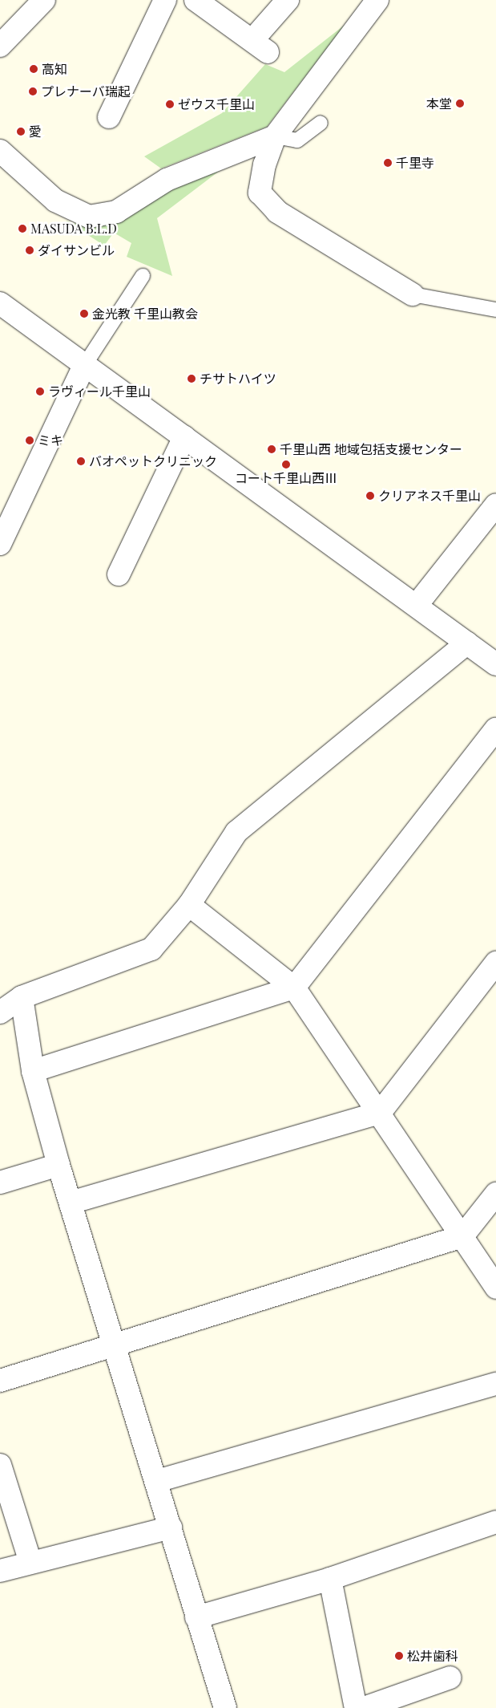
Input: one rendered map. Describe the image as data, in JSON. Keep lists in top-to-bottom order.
{
  "places": [
    "高知",
    "プレナーバ瑞起",
    "本堂",
    "ゼウス千里山",
    "愛",
    "千里寺",
    "MASUDA B.L.D",
    "ダイサンビル",
    "金光教 千里山教会",
    "チサトハイツ",
    "ラヴィール千里山",
    "ミキ",
    "千里山西 地域包括支援センター",
    "バオペットクリニック",
    "コート千里山西Ⅲ",
    "クリアネス千里山",
    "松井歯科"
  ]
}
